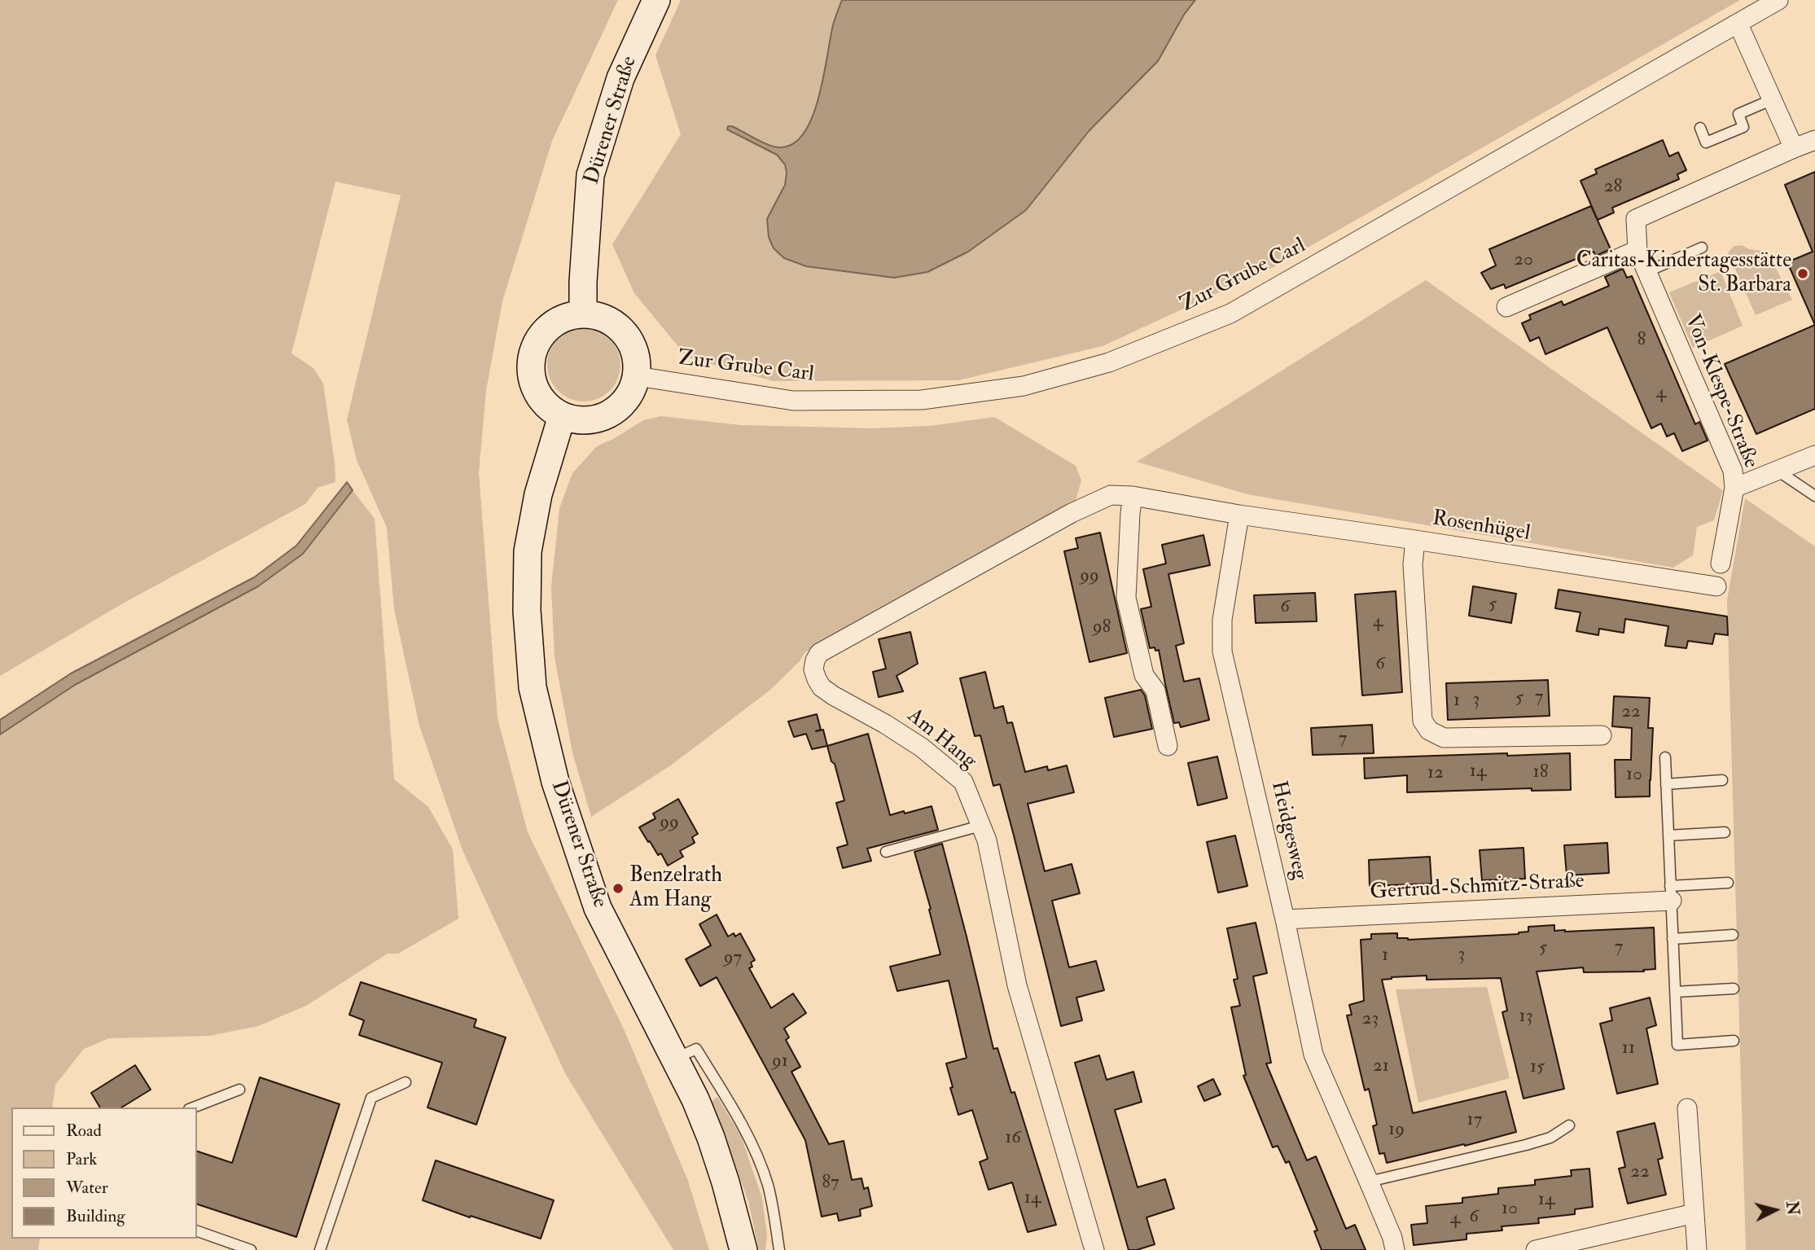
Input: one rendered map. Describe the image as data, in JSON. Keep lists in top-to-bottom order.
{
  "streets": {
    "main road": ["Dürener Straße"],
    "street": [
      "Zur Grube Carl",
      "Von-Klespe-Straße",
      "Rosenhügel",
      "Am Hang",
      "Heidgesweg",
      "Gertrud-Schmitz-Straße"
    ]
  },
  "crossings": [
    ["Dürener Straße", "Zur Grube Carl"],
    ["Rosenhügel", "Heidgesweg"],
    ["Heidgesweg", "Gertrud-Schmitz-Straße"]
  ],
  "places": ["Caritas-Kindertagesstätte St. Barbara", "Benzelrath Am Hang"],
  "house_numbers": [
    "28",
    "20",
    "8",
    "4",
    "99",
    "5",
    "6",
    "4",
    "98",
    "6",
    "7",
    "5",
    "3",
    "1",
    "22",
    "7",
    "14",
    "18",
    "12",
    "10",
    "99",
    "7",
    "5",
    "3",
    "1",
    "97",
    "13",
    "23",
    "11",
    "91",
    "21",
    "15",
    "17",
    "19",
    "16",
    "22",
    "87",
    "14",
    "14",
    "10",
    "6",
    "4"
  ],
  "legend": [
    "Road",
    "Park",
    "Water",
    "Building"
  ],
  "north": "right"
}
